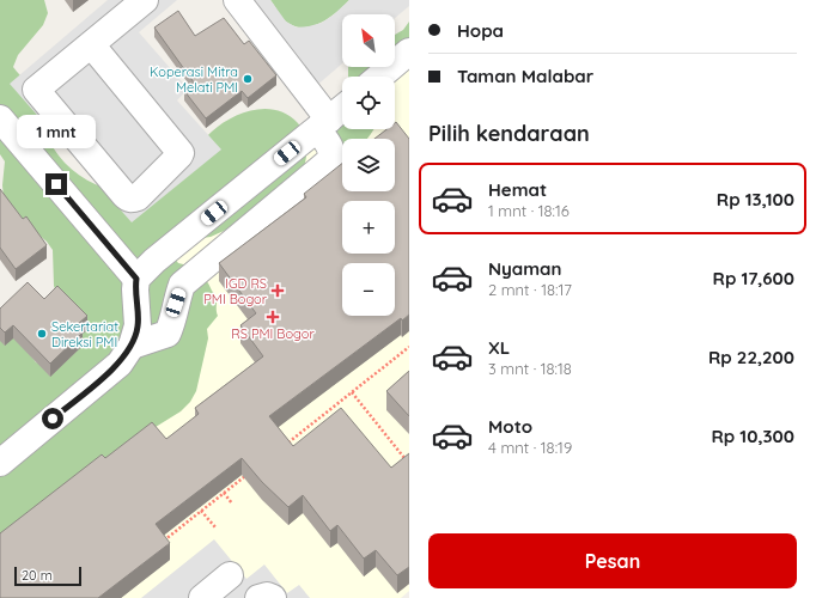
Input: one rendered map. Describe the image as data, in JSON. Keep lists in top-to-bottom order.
{
  "places": {
    "other": ["Koperasi Mitra Melati PMI", "Sekertariat Direksi PMI"],
    "health": ["IGD RS PMI Bogor", "RS PMI Bogor"]
  },
  "scale_bar": "20 m",
  "north": "top left",
  "page": {
    "banner": ["Hopa", "Taman Malabar"],
    "map_buttons": ["+", "−"],
    "heading": "Pilih kendaraan",
    "bubble": "1 mnt",
    "list": [
      {
        "name": "Hemat",
        "note": "1 mnt · 18:16",
        "value": "Rp 13,100"
      },
      {
        "name": "Nyaman",
        "note": "2 mnt · 18:17",
        "value": "Rp 17,600"
      },
      {
        "name": "XL",
        "note": "3 mnt · 18:18",
        "value": "Rp 22,200"
      },
      {
        "name": "Moto",
        "note": "4 mnt · 18:19",
        "value": "Rp 10,300"
      }
    ],
    "buttons": "Pesan",
    "scale": "20 m"
  }
}
